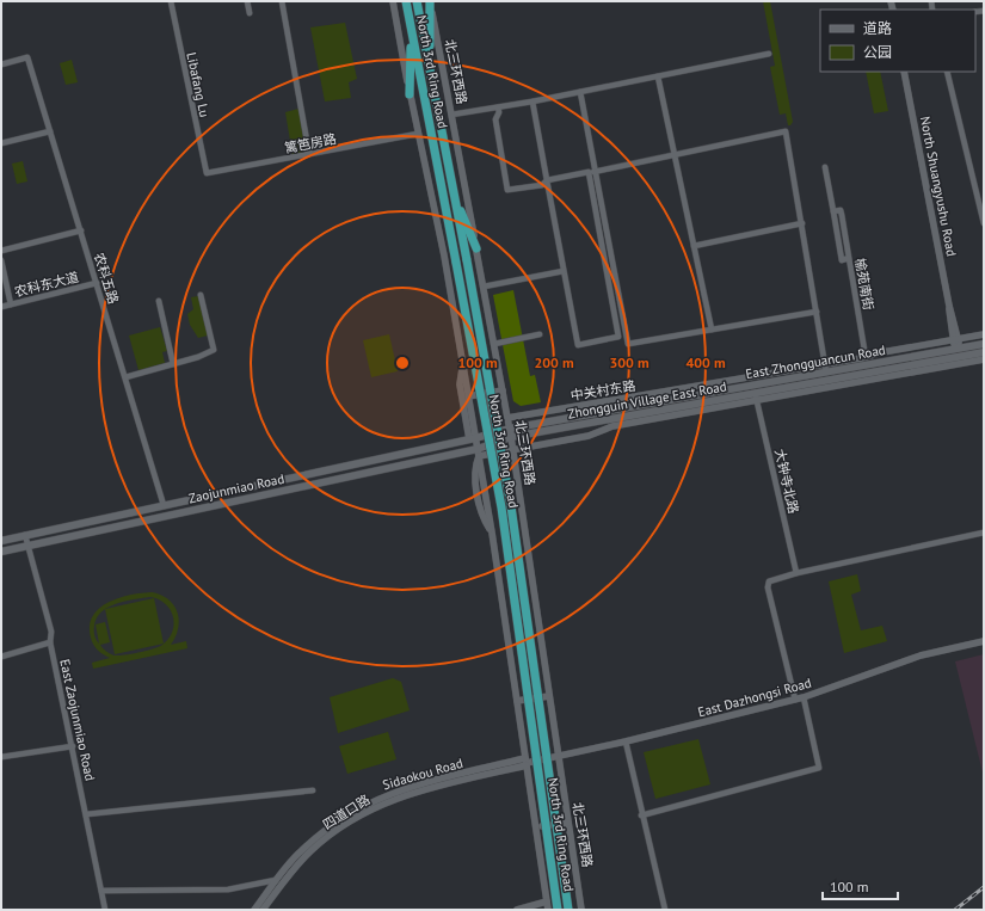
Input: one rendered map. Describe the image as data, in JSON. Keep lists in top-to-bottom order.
{
  "streets": {
    "highway": ["North 3rd Ring Road"],
    "main road": ["East Zhongguancun Road", "Zhongguin Village East Road", "Zaojunmiao Road"],
    "street": [
      "北三环西路",
      "Libafang Lu",
      "篱笆房路",
      "North Shuangyushu Road",
      "农科五路",
      "农科东大道",
      "榆苑南街",
      "中关村东路",
      "大钟寺北路",
      "East Dazhongsi Road",
      "East Zaojunmiao Road",
      "Sidaokou Road",
      "四道口路"
    ]
  },
  "crossings": [
    ["北三环西路", "East Zhongguancun Road"],
    ["北三环西路", "中关村东路"],
    ["北三环西路", "Zhongguin Village East Road"],
    ["北三环西路", "East Dazhongsi Road"],
    ["Libafang Lu", "篱笆房路"],
    ["North Shuangyushu Road", "East Zhongguancun Road"],
    ["North Shuangyushu Road", "中关村东路"],
    ["农科五路", "农科东大道"],
    ["农科五路", "Zaojunmiao Road"],
    ["榆苑南街", "中关村东路"],
    ["East Zhongguancun Road", "中关村东路"],
    ["East Zhongguancun Road", "Zaojunmiao Road"],
    ["Zhongguin Village East Road", "大钟寺北路"],
    ["Zhongguin Village East Road", "Zaojunmiao Road"],
    ["Zaojunmiao Road", "East Zaojunmiao Road"],
    ["East Dazhongsi Road", "Sidaokou Road"],
    ["East Dazhongsi Road", "四道口路"],
    ["Sidaokou Road", "四道口路"]
  ],
  "legend": ["道路", "公园"],
  "scale_bar": "100 m",
  "rings": [
    "100 m",
    "200 m",
    "300 m",
    "400 m"
  ]
}
